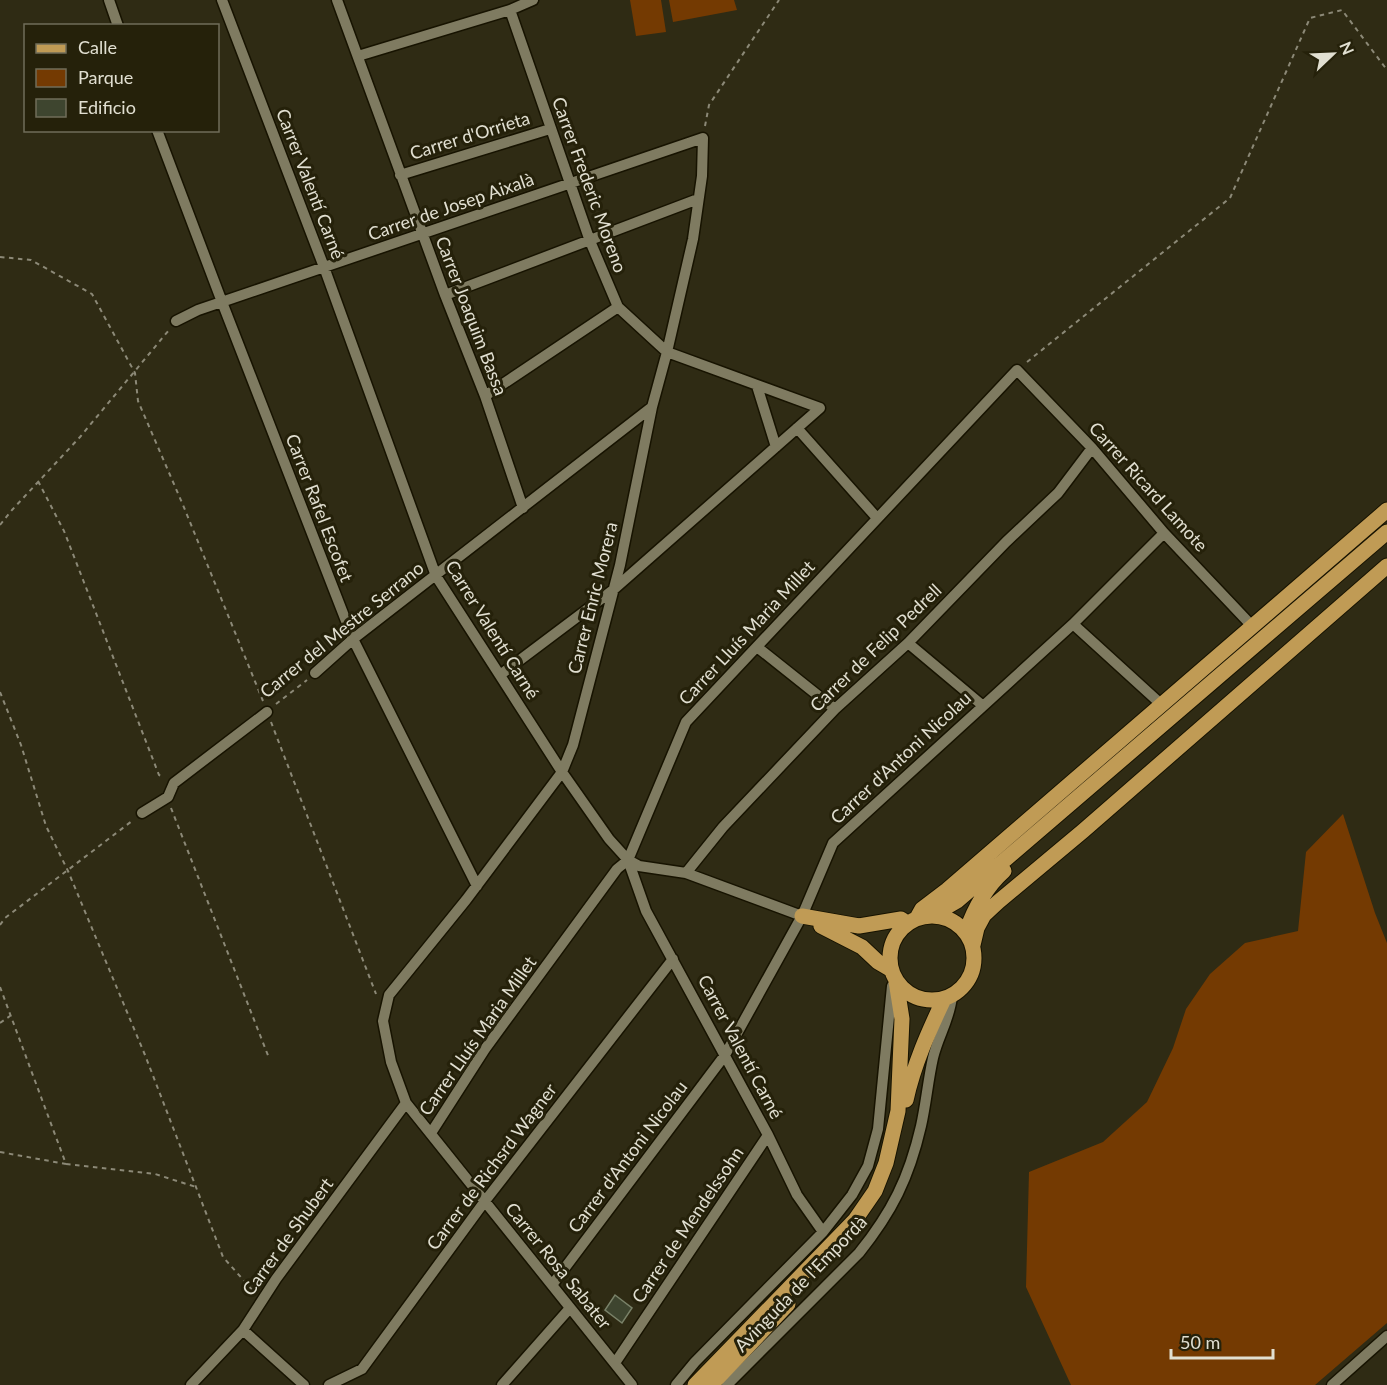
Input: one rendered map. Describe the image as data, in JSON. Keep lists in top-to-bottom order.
{
  "streets": {
    "street": [
      "Carrer d'Orrieta",
      "Carrer Valentí Carné",
      "Carrer Frederic Moreno",
      "Carrer de Josep Aixalà",
      "Carrer Joaquim Bassa",
      "Carrer Ricard Lamote",
      "Carrer Rafel Escofet",
      "Carrer Enric Morera",
      "Carrer del Mestre Serrano",
      "Carrer Lluís Maria Millet",
      "Carrer de Felip Pedrell",
      "Carrer d'Antoni Nicolau",
      "Carrer de Richsrd Wagner",
      "Carrer de Mendelssohn",
      "Carrer de Shubert",
      "Carrer Rosa Sabater",
      "Avinguda de l'Empordà"
    ]
  },
  "crossings": [
    ["Carrer d'Orrieta", "Carrer Frederic Moreno"],
    ["Carrer d'Orrieta", "Carrer Joaquim Bassa"],
    ["Carrer Valentí Carné", "Carrer de Josep Aixalà"],
    ["Carrer Valentí Carné", "Carrer Enric Morera"],
    ["Carrer Valentí Carné", "Carrer del Mestre Serrano"],
    ["Carrer Valentí Carné", "Carrer Lluís Maria Millet"],
    ["Carrer Valentí Carné", "Carrer d'Antoni Nicolau"],
    ["Carrer Valentí Carné", "Carrer de Richsrd Wagner"],
    ["Carrer Valentí Carné", "Carrer de Mendelssohn"],
    ["Carrer Valentí Carné", "Avinguda de l'Empordà"],
    ["Carrer Frederic Moreno", "Carrer de Josep Aixalà"],
    ["Carrer Frederic Moreno", "Carrer Enric Morera"],
    ["Carrer de Josep Aixalà", "Carrer Joaquim Bassa"],
    ["Carrer de Josep Aixalà", "Carrer Rafel Escofet"],
    ["Carrer de Josep Aixalà", "Carrer Enric Morera"],
    ["Carrer Joaquim Bassa", "Carrer del Mestre Serrano"],
    ["Carrer Ricard Lamote", "Carrer Lluís Maria Millet"],
    ["Carrer Ricard Lamote", "Carrer de Felip Pedrell"],
    ["Carrer Ricard Lamote", "Carrer d'Antoni Nicolau"],
    ["Carrer Rafel Escofet", "Carrer Enric Morera"],
    ["Carrer Rafel Escofet", "Carrer del Mestre Serrano"],
    ["Carrer Enric Morera", "Carrer del Mestre Serrano"],
    ["Carrer Enric Morera", "Carrer Rosa Sabater"],
    ["Carrer Lluís Maria Millet", "Carrer Rosa Sabater"],
    ["Carrer d'Antoni Nicolau", "Carrer Rosa Sabater"],
    ["Carrer de Richsrd Wagner", "Carrer Rosa Sabater"],
    ["Carrer de Mendelssohn", "Carrer Rosa Sabater"],
    ["Carrer de Shubert", "Carrer Rosa Sabater"]
  ],
  "legend": ["Calle", "Parque", "Edificio"],
  "scale_bar": "50 m",
  "north": "top right"
}
